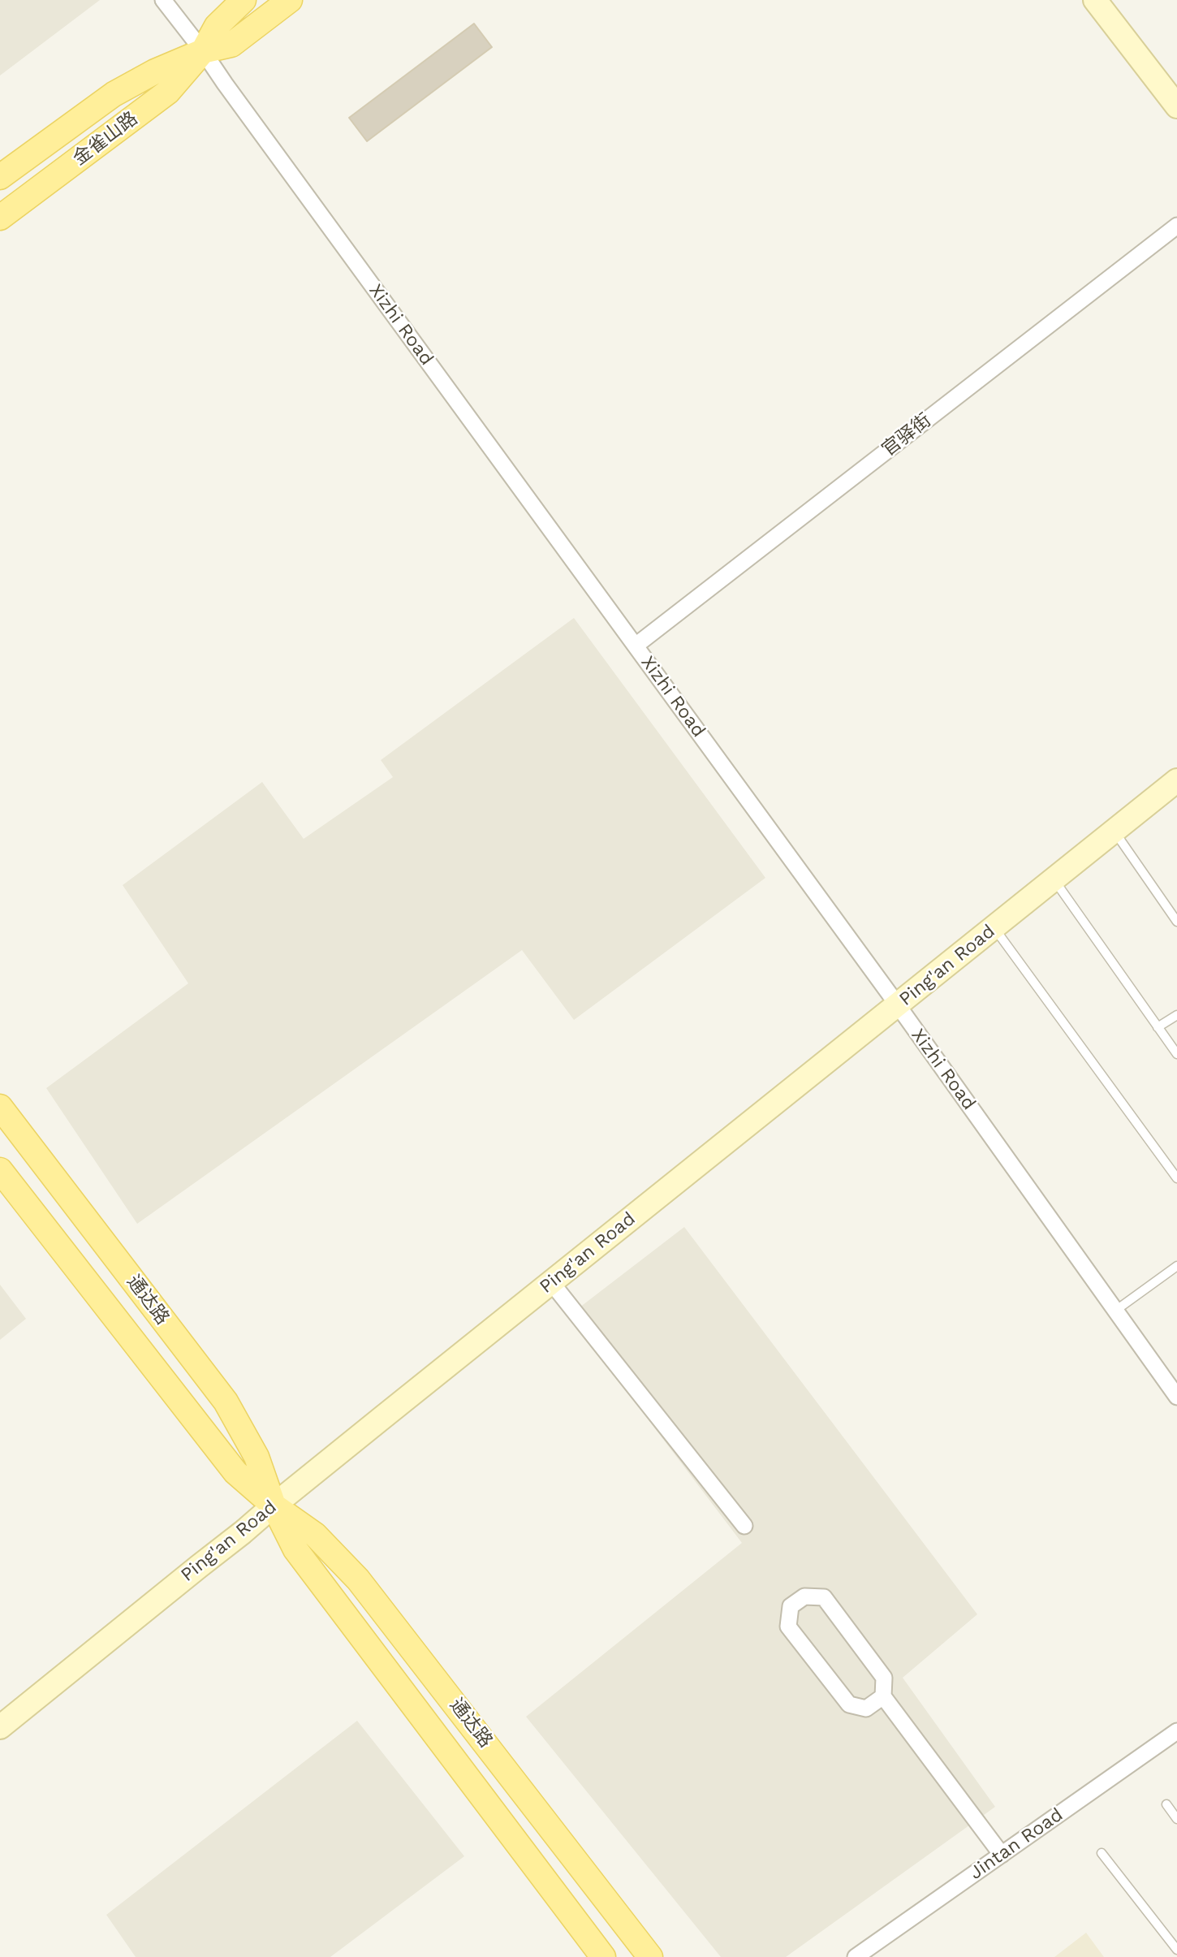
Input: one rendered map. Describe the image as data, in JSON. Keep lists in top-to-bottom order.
{
  "streets": {
    "main road": ["金雀山路", "Ping'an Road", "通达路"],
    "street": ["Xizhi Road", "官驿街", "Jintan Road"]
  },
  "crossings": [
    ["金雀山路", "Xizhi Road"],
    ["Xizhi Road", "官驿街"],
    ["Xizhi Road", "Ping'an Road"],
    ["Ping'an Road", "通达路"]
  ]
}
